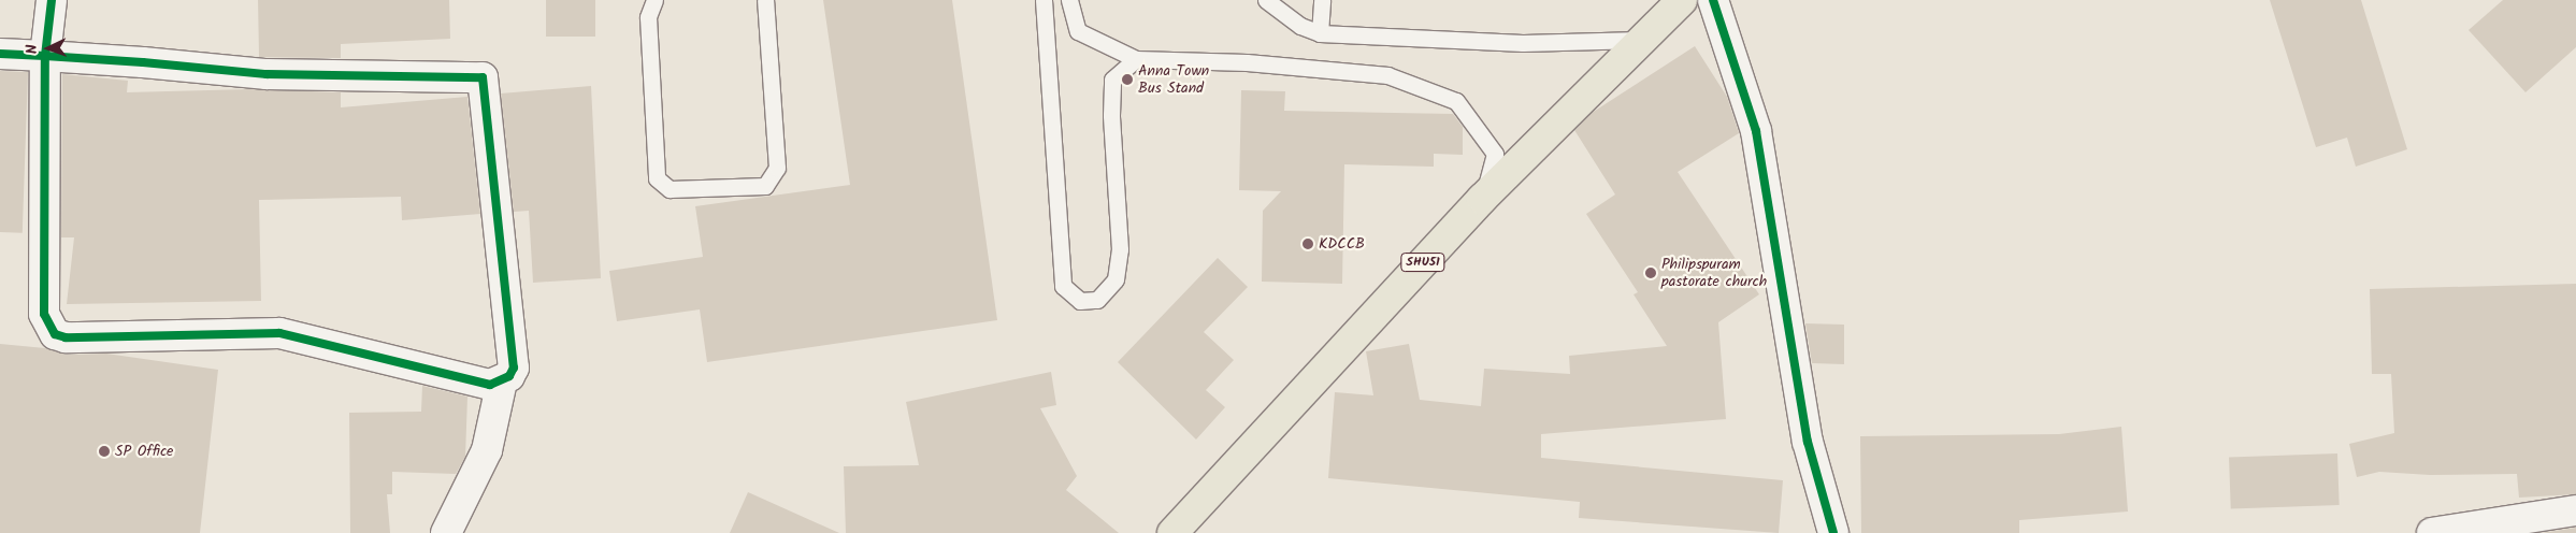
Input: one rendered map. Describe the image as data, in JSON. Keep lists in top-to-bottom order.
{
  "streets": {
    "main road": ["SHU51"]
  },
  "places": [
    "Anna Town Bus Stand",
    "KDCCB",
    "Philipspuram pastorate church",
    "SP Office"
  ],
  "north": "left"
}
